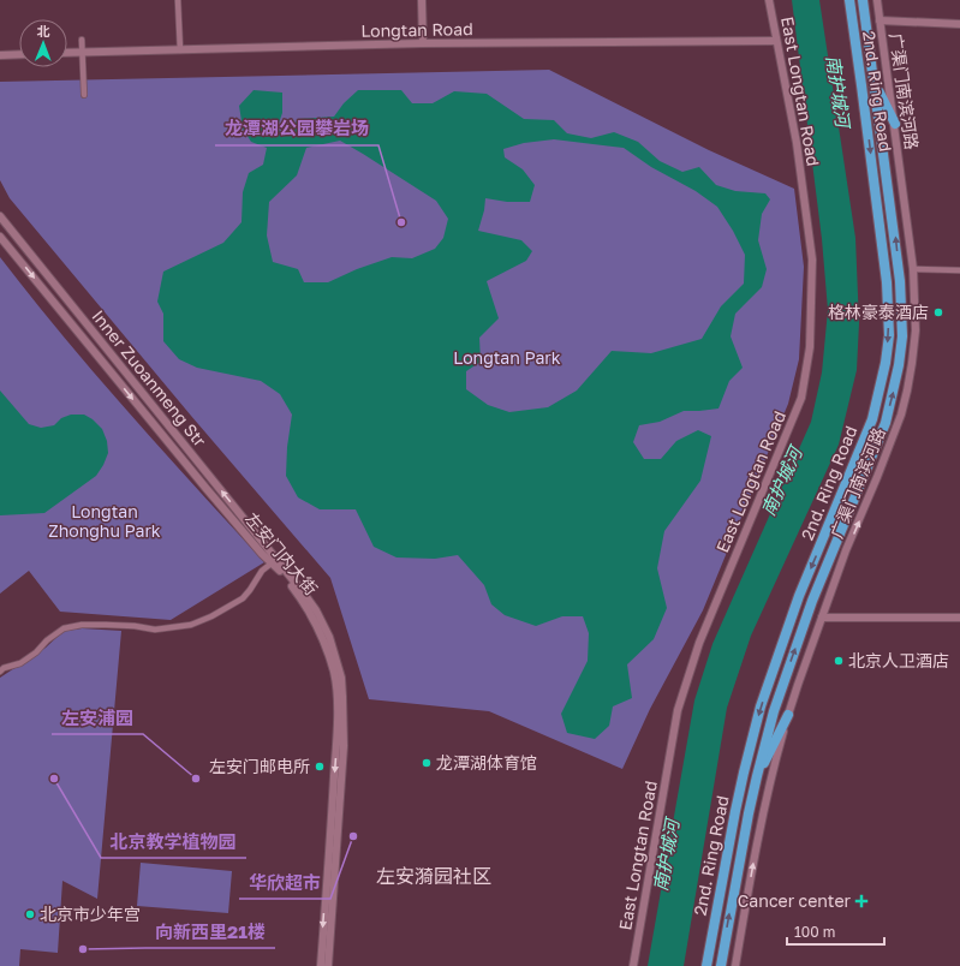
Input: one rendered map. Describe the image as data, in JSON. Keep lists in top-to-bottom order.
{
  "streets": {
    "highway": ["2nd. Ring Road"],
    "street": [
      "Longtan Road",
      "East Longtan Road",
      "广渠门南滨河路",
      "Inner Zuoanmeng Str",
      "左安门内大街"
    ]
  },
  "crossings": [
    ["Longtan Road", "East Longtan Road"],
    ["Inner Zuoanmeng Str", "左安门内大街"]
  ],
  "one_way": ["广渠门南滨河路", "Inner Zuoanmeng Str"],
  "districts": ["左安漪园社区"],
  "water": ["南护城河"],
  "parks": ["Longtan Park", "Longtan Zhonghu Park"],
  "places": {
    "other": [
      "龙潭湖公园攀岩场",
      "格林豪泰酒店",
      "北京人卫酒店",
      "龙潭湖体育馆",
      "左安门邮电所",
      "北京教学植物园",
      "左安浦园",
      "华欣超市",
      "北京市少年宫",
      "向新西里21楼"
    ],
    "health": ["Cancer center"]
  },
  "scale_bar": "100 m",
  "north": "top"
}
